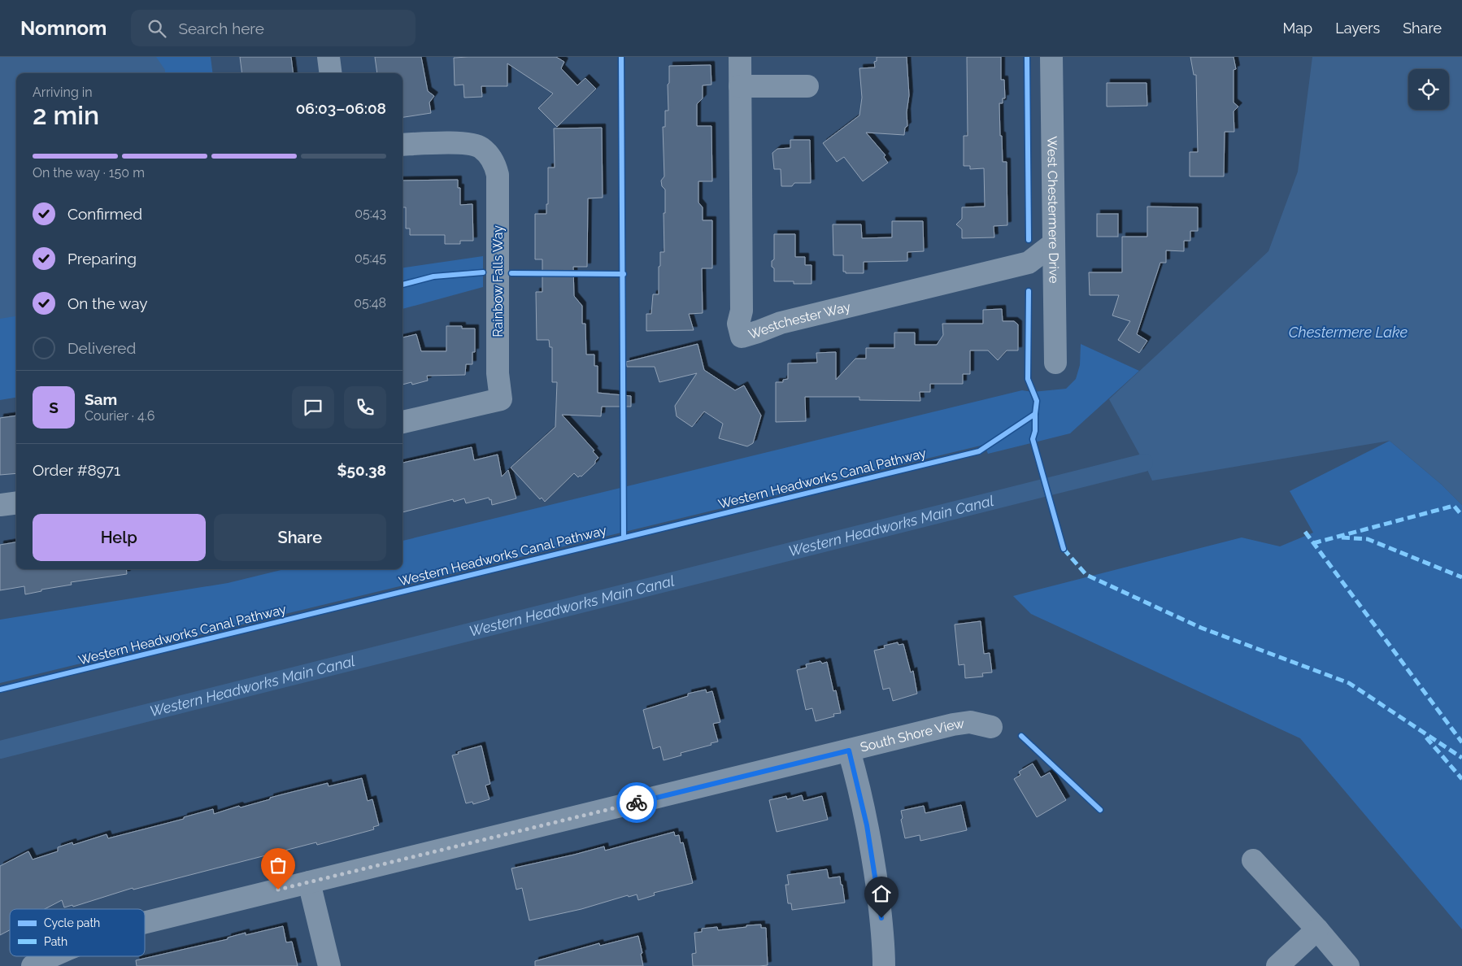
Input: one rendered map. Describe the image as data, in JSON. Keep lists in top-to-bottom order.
{
  "streets": {
    "street": [
      "West Chestermere Drive",
      "Rainbow Falls Way",
      "Westchester Way",
      "South Shore View"
    ],
    "cycle path": ["Western Headworks Canal Pathway"]
  },
  "crossings": [
    ["West Chestermere Drive", "Westchester Way"]
  ],
  "water": ["Chestermere Lake", "Western Headworks Main Canal"],
  "legend": ["Cycle path", "Path"],
  "page": {
    "header": "Nomnom",
    "search": "Search here",
    "nav": ["Map", "Layers", "Share"],
    "heading": ["2 min", "Arriving in", "06:03–06:08"],
    "panel": [
      "Sam",
      "Courier · 4.6",
      "Order #8971",
      "$50.38"
    ],
    "bar": "On the way · 150 m",
    "list": [
      ["Confirmed", "05:43"],
      ["Preparing", "05:45"],
      ["On the way", "05:48"],
      "Delivered"
    ],
    "round": "S",
    "buttons": ["Help", "Share"]
  }
}
